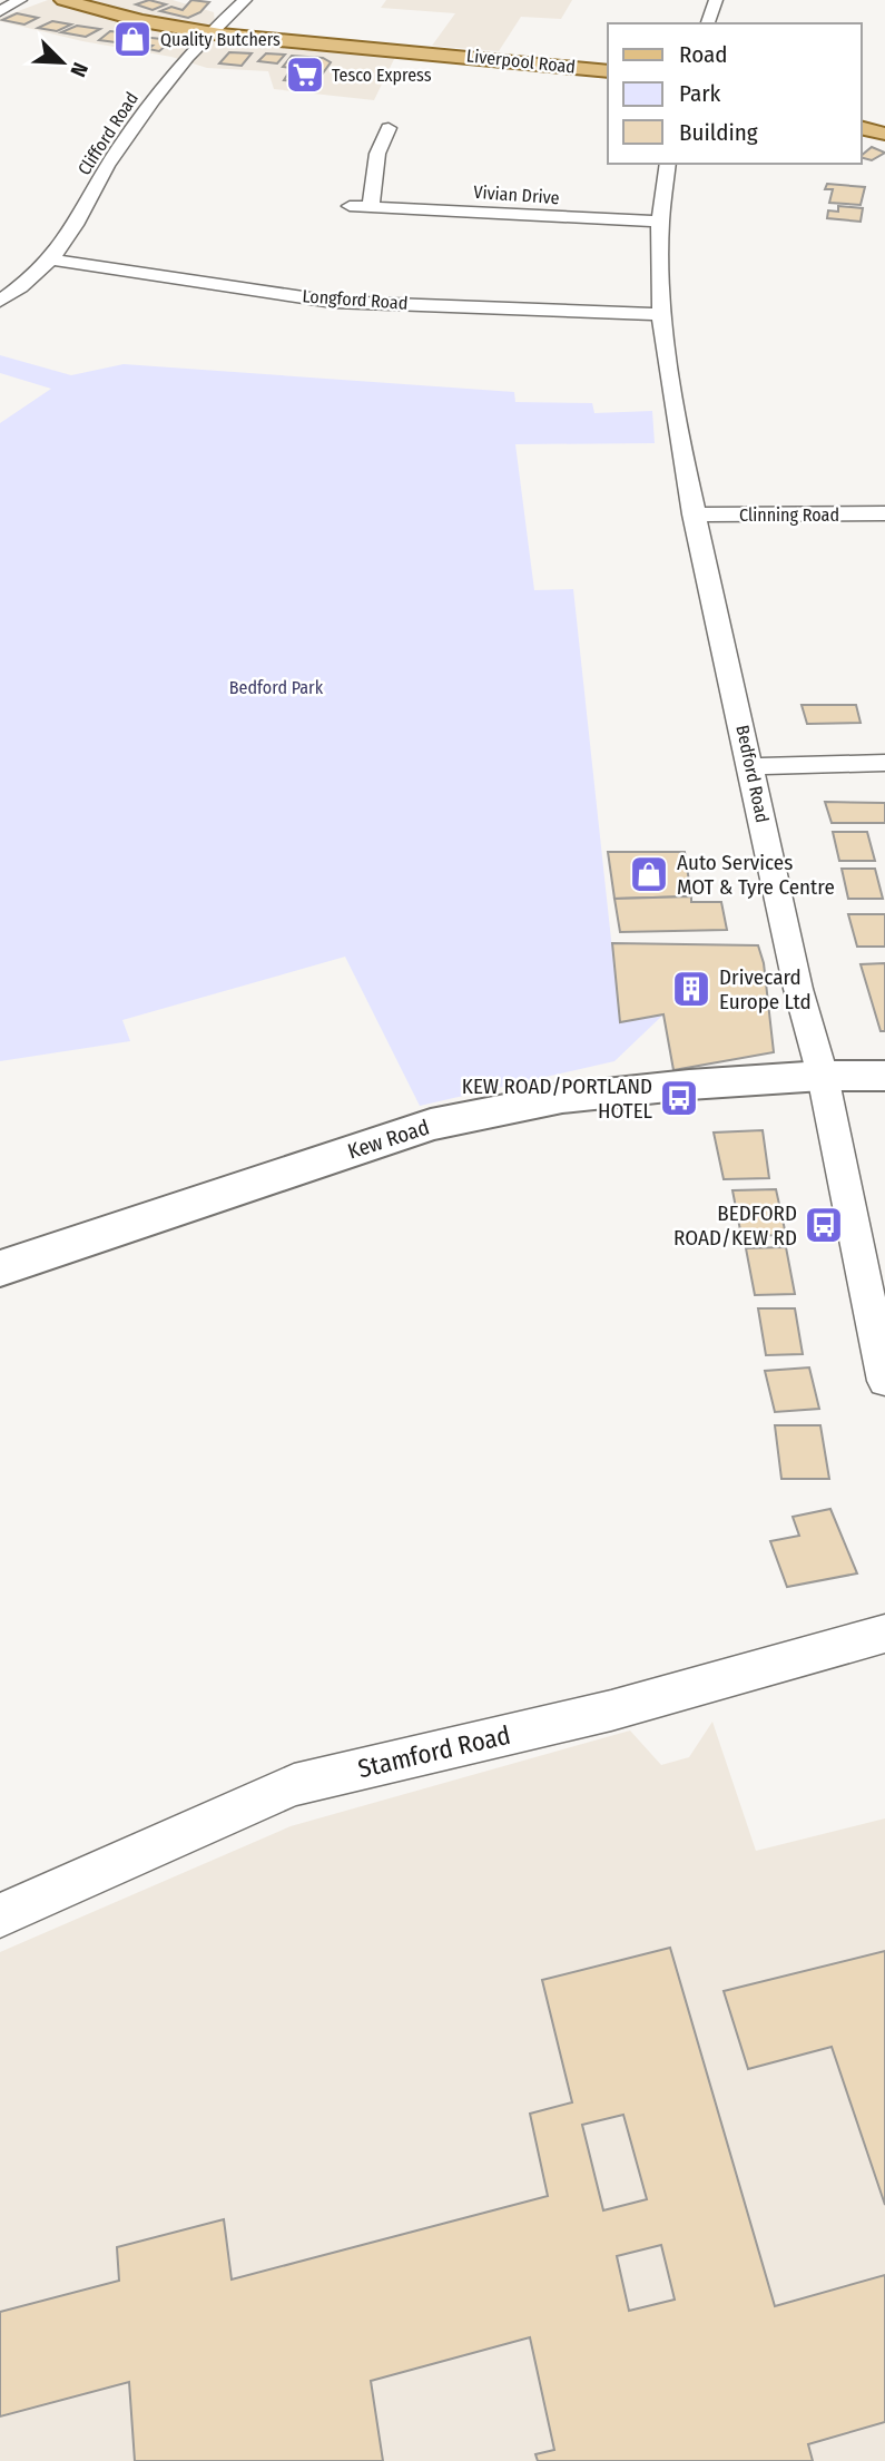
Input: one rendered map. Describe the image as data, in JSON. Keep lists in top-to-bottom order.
{
  "streets": {
    "main road": ["Liverpool Road", "Kew Road"],
    "street": [
      "Clifford Road",
      "Vivian Drive",
      "Longford Road",
      "Clinning Road",
      "Bedford Road",
      "Stamford Road"
    ]
  },
  "crossings": [
    ["Liverpool Road", "Clifford Road"],
    ["Clifford Road", "Longford Road"],
    ["Vivian Drive", "Bedford Road"],
    ["Longford Road", "Bedford Road"],
    ["Clinning Road", "Bedford Road"],
    ["Bedford Road", "Kew Road"]
  ],
  "parks": ["Bedford Park"],
  "places": {
    "shop": ["Quality Butchers", "Auto Services MOT & Tyre Centre"],
    "supermarket": ["Tesco Express"],
    "building": ["Drivecard Europe Ltd"],
    "bus stop": ["KEW ROAD/PORTLAND HOTEL", "BEDFORD ROAD/KEW RD"]
  },
  "legend": ["Road", "Park", "Building"],
  "north": "bottom right"
}
